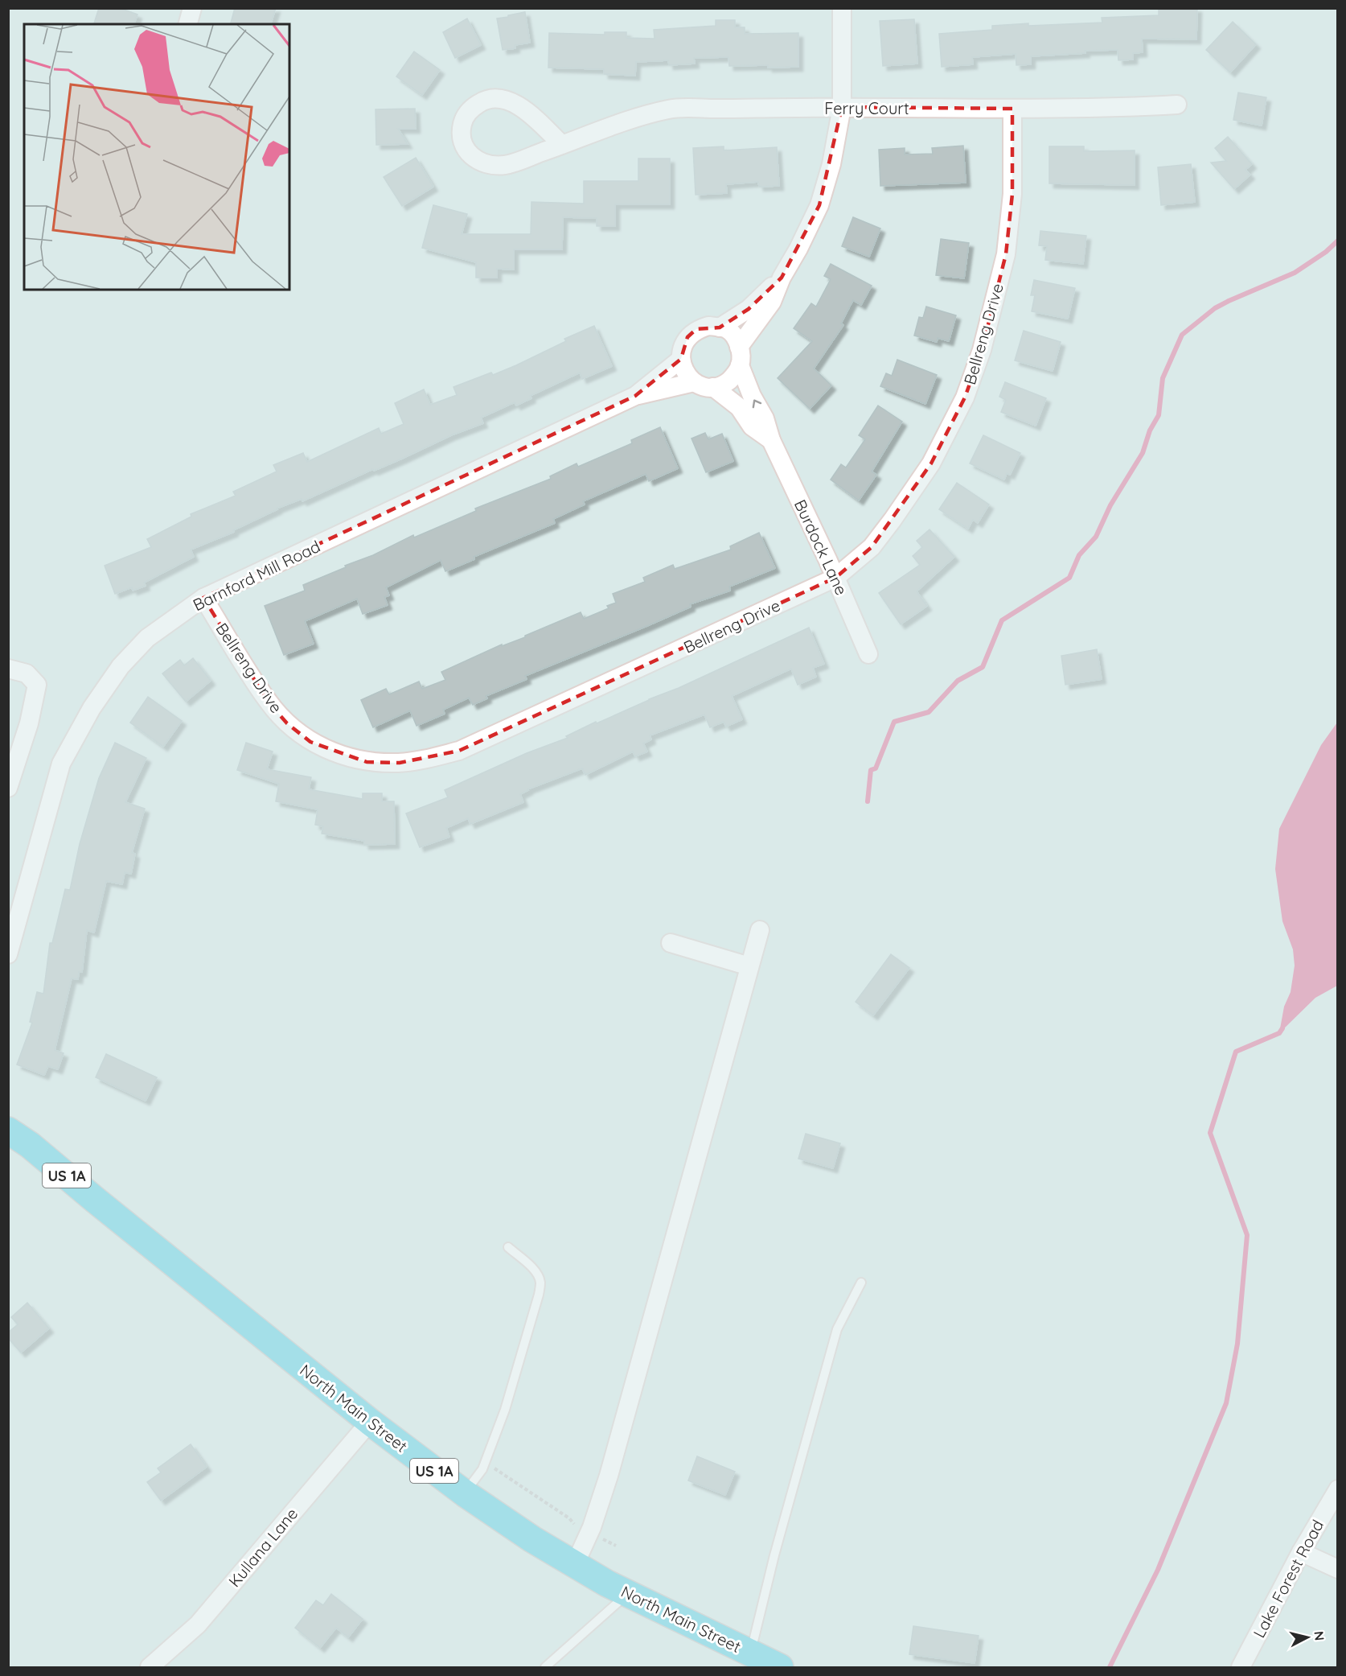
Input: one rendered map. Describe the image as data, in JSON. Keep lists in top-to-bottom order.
{
  "streets": {
    "main road": ["US 1A", "North Main Street"],
    "street": [
      "Ferry Court",
      "Bellreng Drive",
      "Burdock Lane",
      "Barnford Mill Road",
      "Kullana Lane",
      "Lake Forest Road"
    ]
  },
  "crossings": [
    ["Ferry Court", "Bellreng Drive"],
    ["Bellreng Drive", "Burdock Lane"],
    ["Bellreng Drive", "Barnford Mill Road"],
    ["Burdock Lane", "Barnford Mill Road"],
    ["North Main Street", "Kullana Lane"]
  ],
  "north": "right"
}
